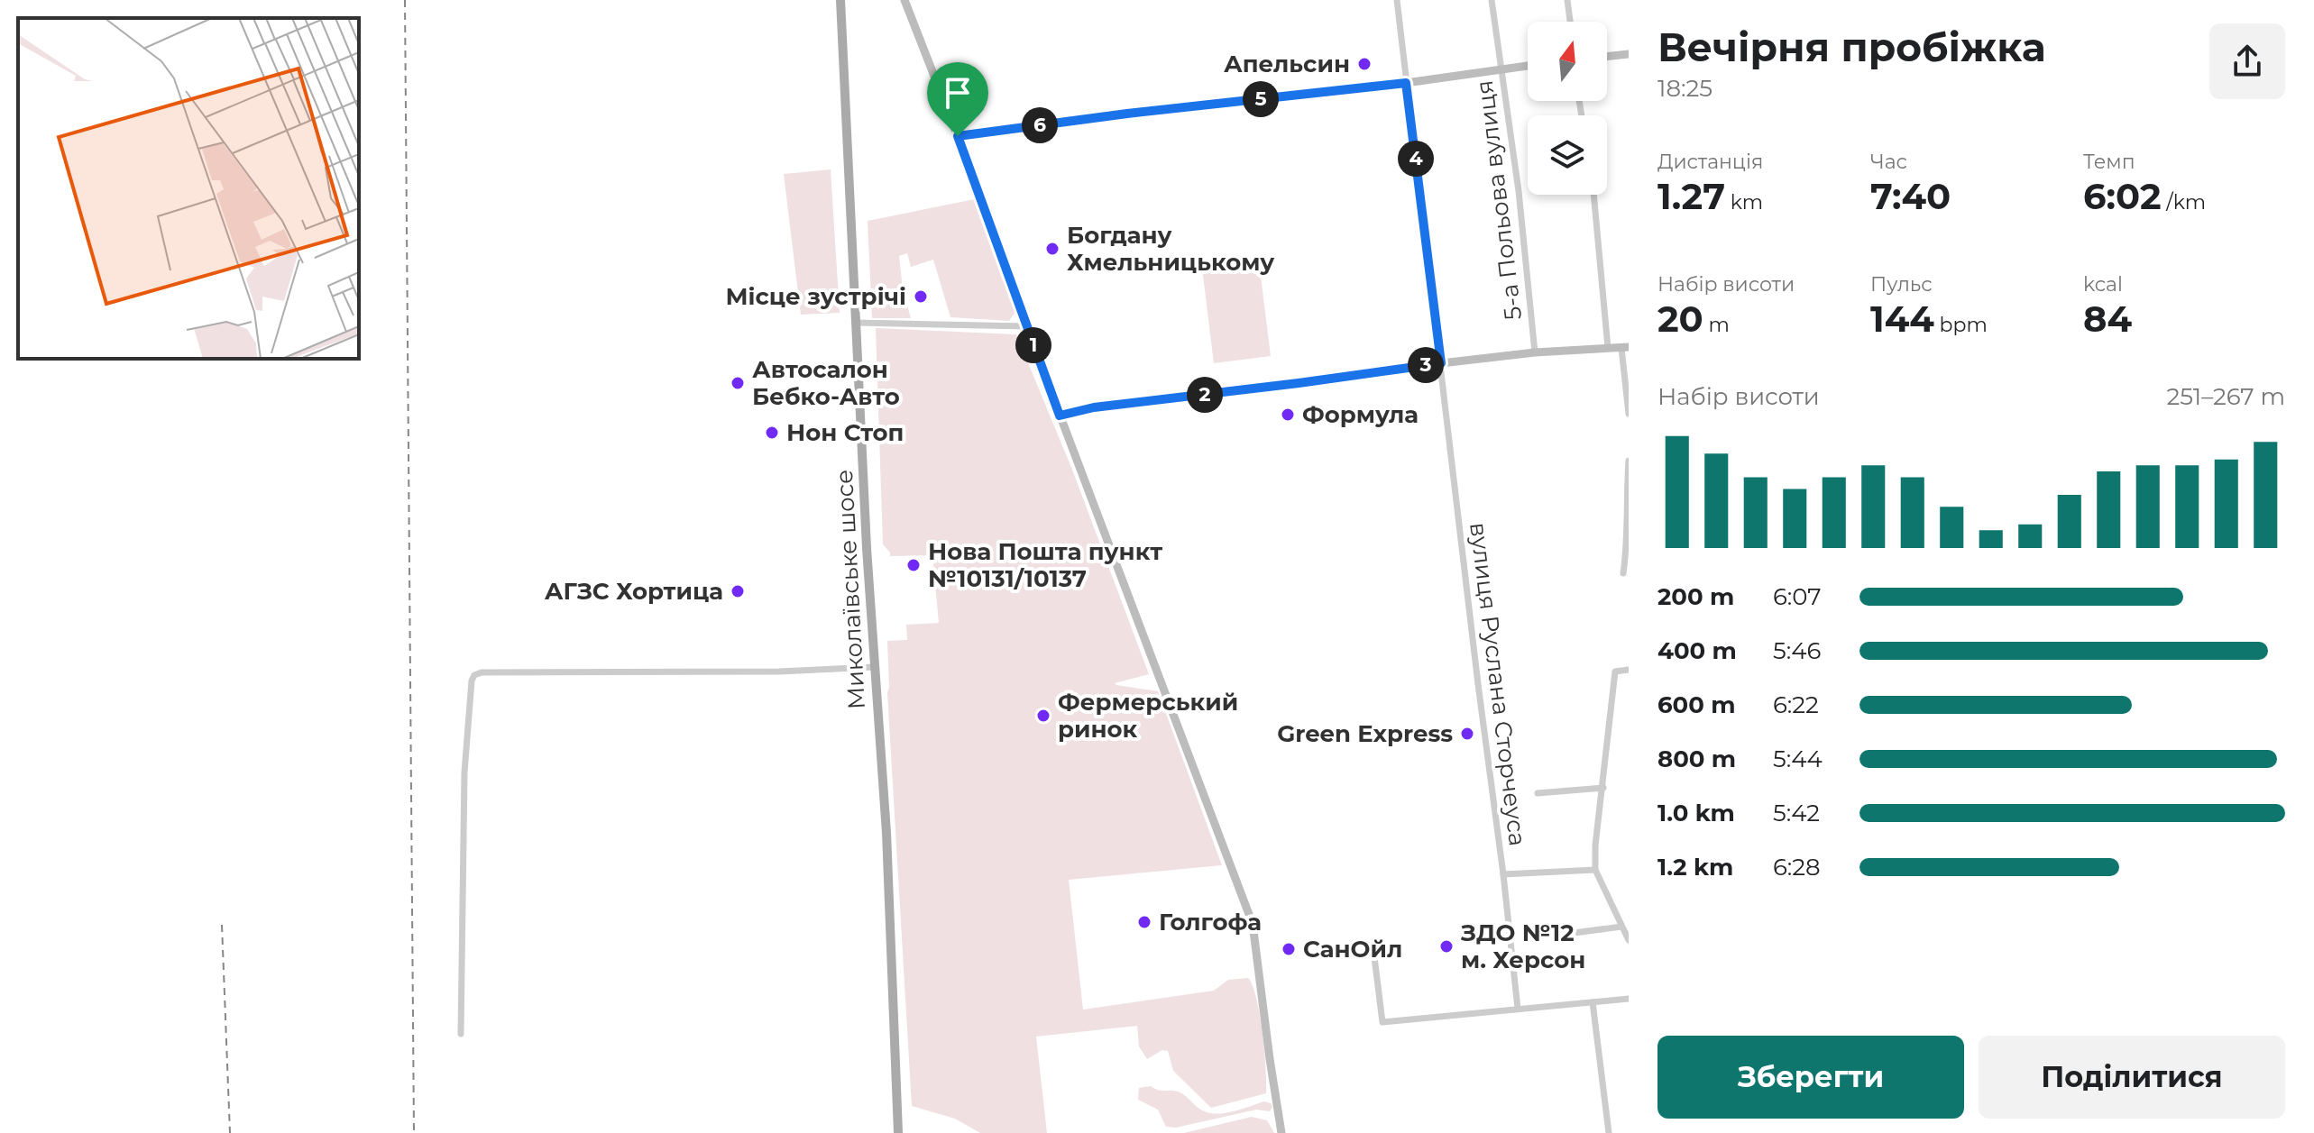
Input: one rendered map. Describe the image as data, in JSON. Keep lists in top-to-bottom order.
{
  "streets": {
    "main road": ["Миколаївське шосе"],
    "street": ["5-а Польова вулиця", "вулиця Руслана Сторчеуса"]
  },
  "places": [
    "Апельсин",
    "Богдану Хмельницькому",
    "Місце зустрічі",
    "Автосалон Бебко-Авто",
    "Формула",
    "Нон Стоп",
    "Нова Пошта пункт №10131/10137",
    "АГЗС Хортица",
    "Фермерський ринок",
    "Green Express",
    "Голгофа",
    "ЗДО №12 м. Херсон",
    "СанОйл"
  ],
  "north": "top",
  "page": {
    "heading": ["Вечірня пробіжка", "18:25"],
    "pins": [
      "5",
      "6",
      "4",
      "1",
      "3",
      "2"
    ],
    "stats": [
      ["Дистанція", "1.27 km"],
      ["Час", "7:40"],
      ["Темп", "6:02 /km"],
      ["Набір висоти", "20 m"],
      ["Пульс", "144 bpm"],
      ["kcal", "84"]
    ],
    "chart": ["Набір висоти", "251–267 m"],
    "list": [
      {
        "name": "200 m",
        "note": "6:07"
      },
      {
        "name": "400 m",
        "note": "5:46"
      },
      {
        "name": "600 m",
        "note": "6:22"
      },
      {
        "name": "800 m",
        "note": "5:44"
      },
      {
        "name": "1.0 km",
        "note": "5:42"
      },
      {
        "name": "1.2 km",
        "note": "6:28"
      }
    ],
    "buttons": ["Зберегти", "Поділитися"]
  }
}
